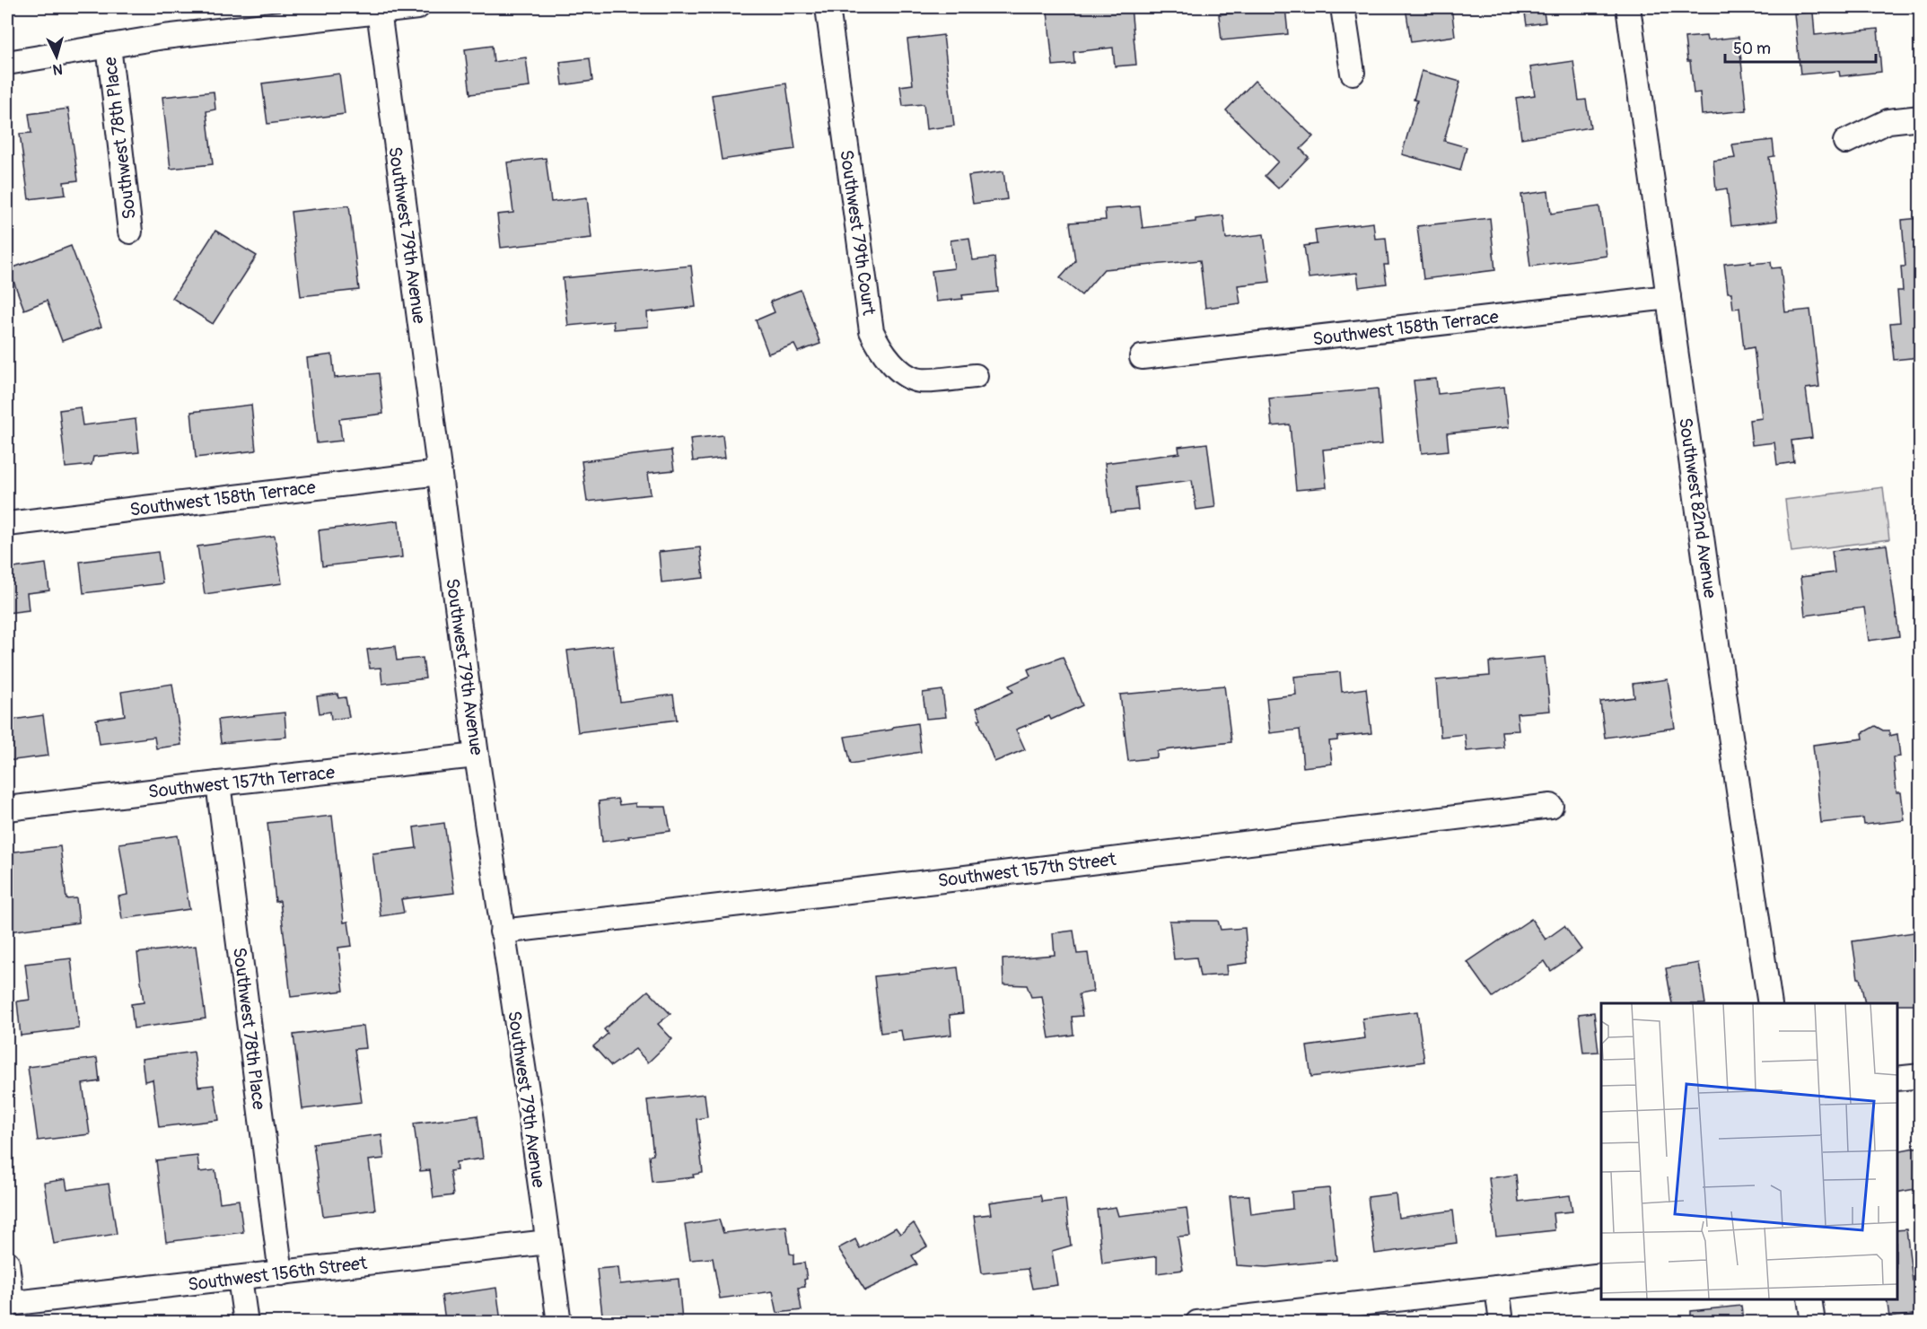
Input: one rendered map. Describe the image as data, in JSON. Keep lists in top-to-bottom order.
{
  "streets": {
    "street": [
      "Southwest 78th Place",
      "Southwest 79th Court",
      "Southwest 79th Avenue",
      "Southwest 158th Terrace",
      "Southwest 82nd Avenue",
      "Southwest 157th Terrace",
      "Southwest 157th Street",
      "Southwest 156th Street"
    ]
  },
  "crossings": [
    ["Southwest 78th Place", "Southwest 157th Terrace"],
    ["Southwest 78th Place", "Southwest 156th Street"],
    ["Southwest 79th Avenue", "Southwest 158th Terrace"],
    ["Southwest 79th Avenue", "Southwest 157th Terrace"],
    ["Southwest 79th Avenue", "Southwest 157th Street"],
    ["Southwest 79th Avenue", "Southwest 156th Street"],
    ["Southwest 158th Terrace", "Southwest 82nd Avenue"]
  ],
  "scale_bar": "50 m",
  "north": "bottom"
}
